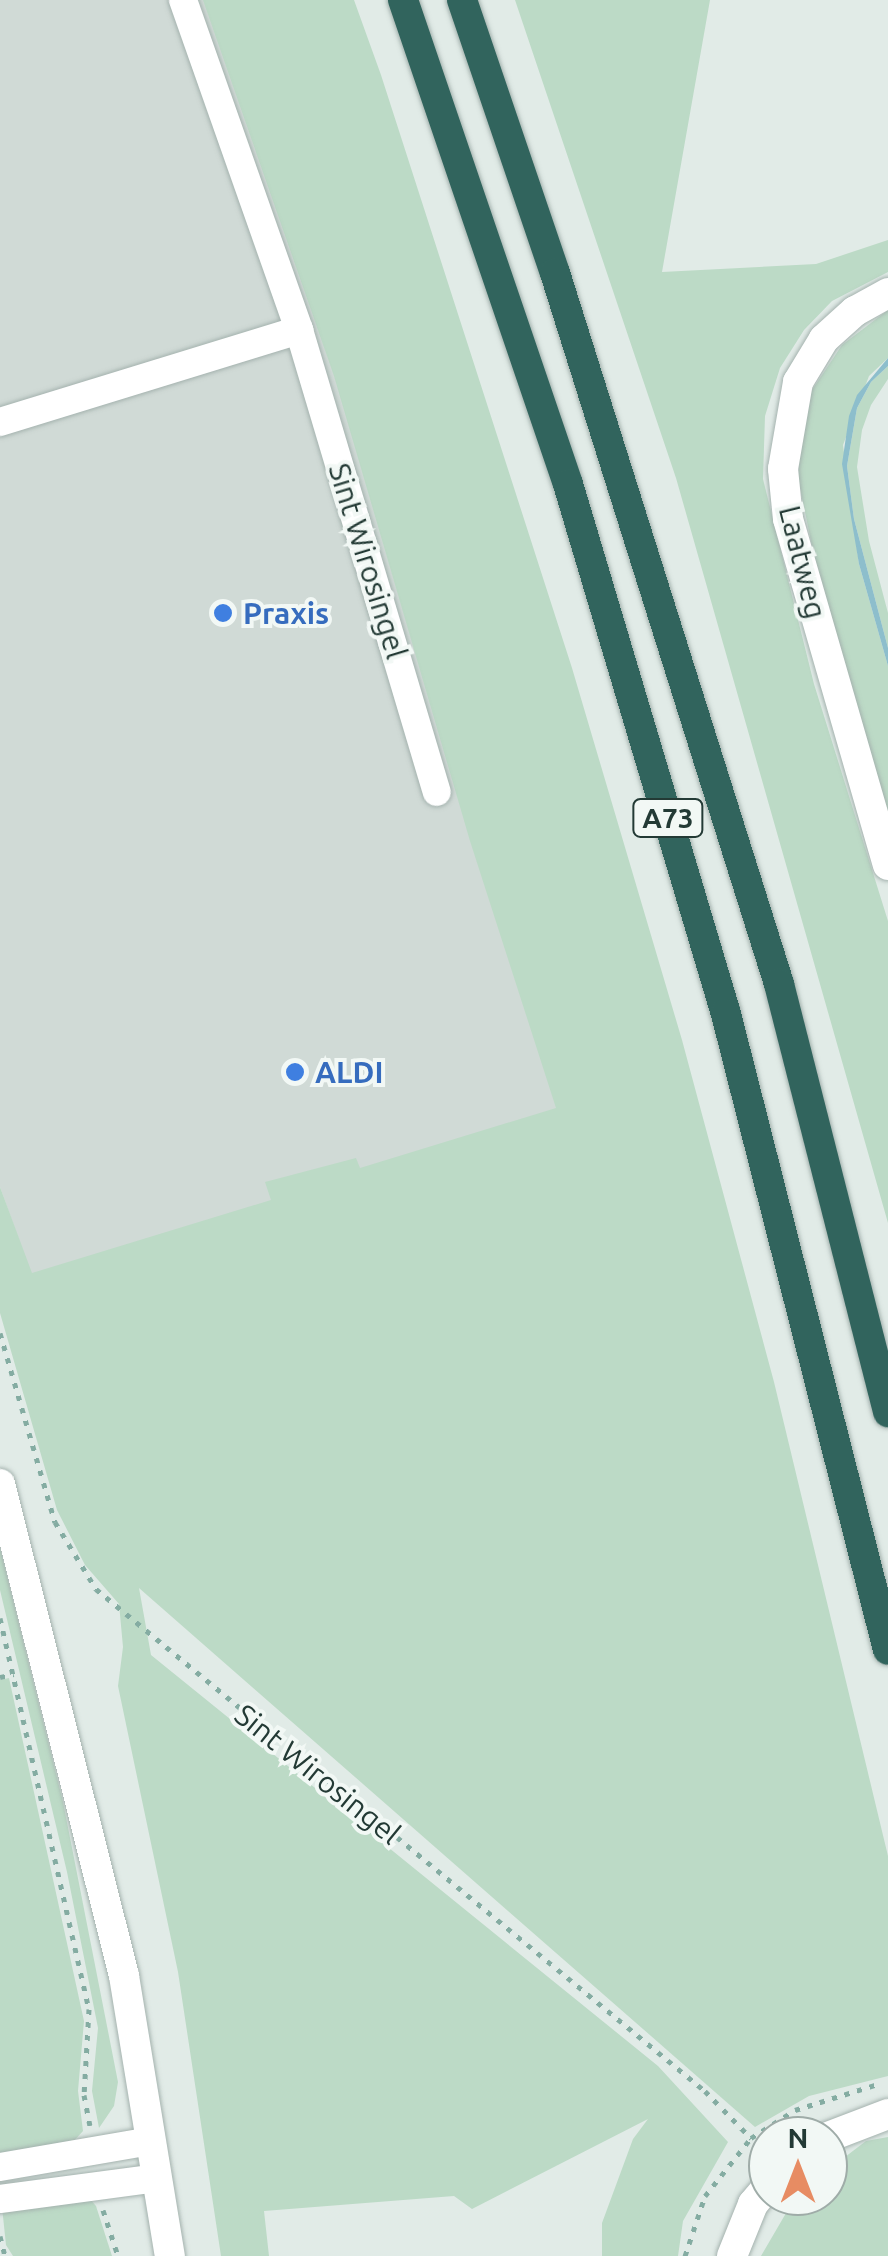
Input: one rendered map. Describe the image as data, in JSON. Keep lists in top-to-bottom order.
{
  "streets": {
    "highway": ["A73"],
    "main road": ["Laatweg"],
    "street": ["Sint Wirosingel"]
  },
  "places": ["Praxis", "ALDI"],
  "north": "top"
}
